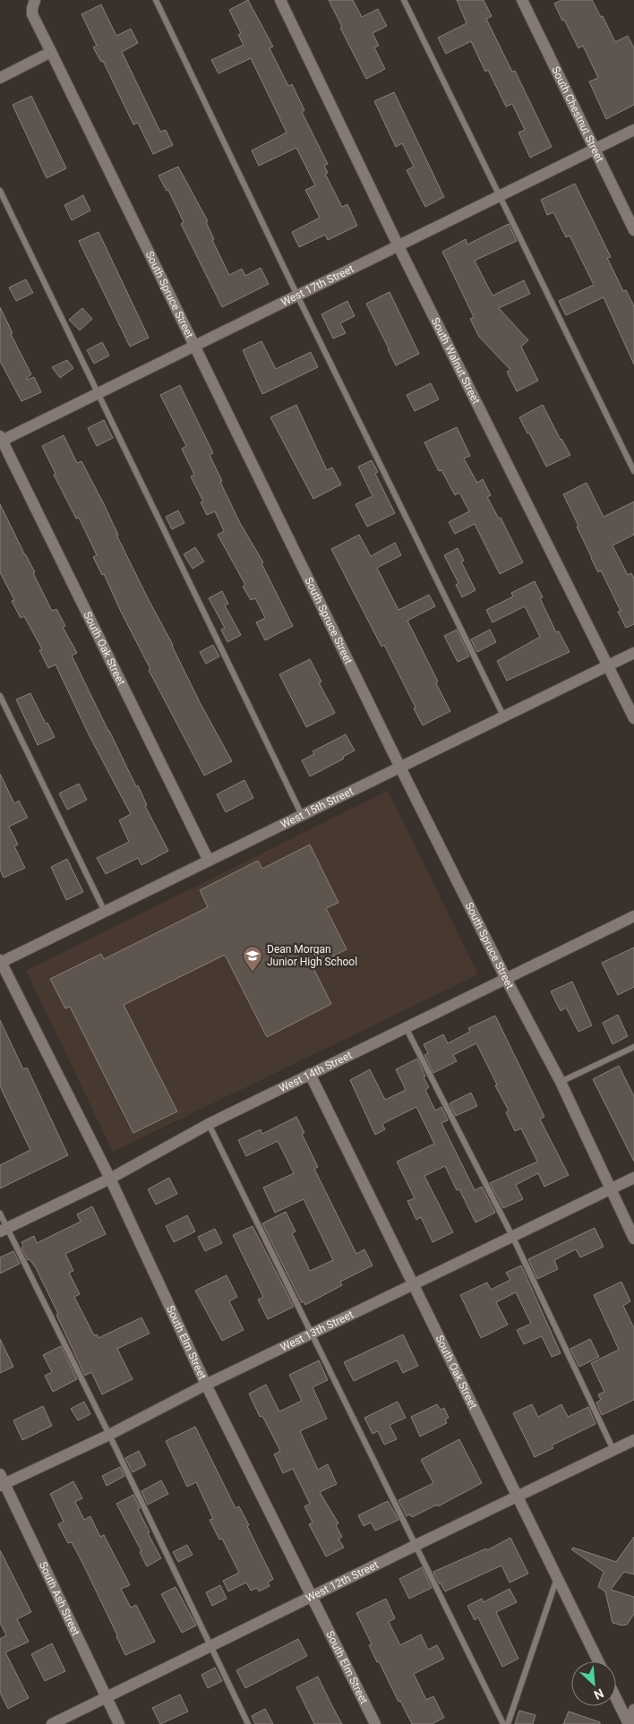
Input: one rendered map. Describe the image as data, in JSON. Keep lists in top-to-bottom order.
{
  "streets": {
    "street": [
      "South Chestnut Street",
      "West 17th Street",
      "South Spruce Street",
      "South Walnut Street",
      "South Oak Street",
      "West 15th Street",
      "West 14th Street",
      "West 13th Street",
      "South Elm Street",
      "West 12th Street",
      "South Ash Street"
    ]
  },
  "crossings": [
    ["South Chestnut Street", "West 17th Street"],
    ["West 17th Street", "South Spruce Street"],
    ["West 17th Street", "South Walnut Street"],
    ["West 17th Street", "South Oak Street"],
    ["South Spruce Street", "West 15th Street"],
    ["South Spruce Street", "West 14th Street"],
    ["South Spruce Street", "West 13th Street"],
    ["South Walnut Street", "West 15th Street"],
    ["South Oak Street", "West 15th Street"],
    ["South Oak Street", "West 14th Street"],
    ["South Oak Street", "West 13th Street"],
    ["South Oak Street", "West 12th Street"],
    ["West 15th Street", "South Elm Street"],
    ["West 14th Street", "South Elm Street"],
    ["West 13th Street", "South Elm Street"],
    ["West 13th Street", "South Ash Street"],
    ["South Elm Street", "West 12th Street"],
    ["West 12th Street", "South Ash Street"]
  ],
  "places": {
    "school or university": ["Dean Morgan Junior High School"]
  },
  "north": "bottom right"
}
